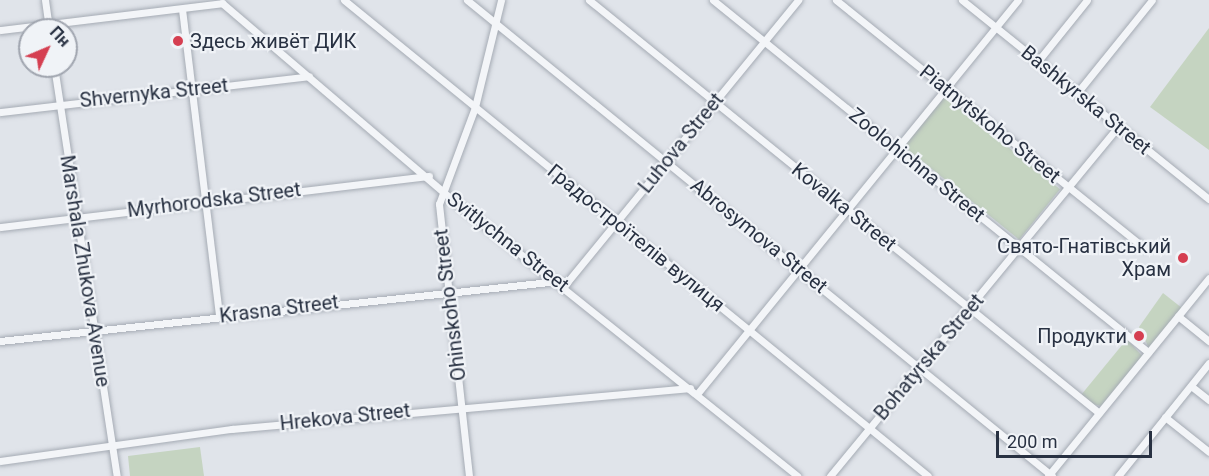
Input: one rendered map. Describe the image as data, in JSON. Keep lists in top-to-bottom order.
{
  "streets": {
    "street": [
      "Shvernyka Street",
      "Bashkyrska Street",
      "Piatnytskoho Street",
      "Luhova Street",
      "Zoolohichna Street",
      "Myrhorodska Street",
      "Kovalka Street",
      "Abrosymova Street",
      "Градостроїтелiв вулиця",
      "Svitlychna Street",
      "Marshala Zhukova Avenue",
      "Ohinskoho Street",
      "Krasna Street",
      "Bohatyrska Street",
      "Hrekova Street"
    ]
  },
  "crossings": [
    ["Shvernyka Street", "Svitlychna Street"],
    ["Shvernyka Street", "Marshala Zhukova Avenue"],
    ["Bashkyrska Street", "Bohatyrska Street"],
    ["Piatnytskoho Street", "Bohatyrska Street"],
    ["Luhova Street", "Zoolohichna Street"],
    ["Luhova Street", "Kovalka Street"],
    ["Luhova Street", "Abrosymova Street"],
    ["Luhova Street", "Градостроїтелiв вулиця"],
    ["Luhova Street", "Svitlychna Street"],
    ["Luhova Street", "Krasna Street"],
    ["Zoolohichna Street", "Bohatyrska Street"],
    ["Myrhorodska Street", "Svitlychna Street"],
    ["Myrhorodska Street", "Marshala Zhukova Avenue"],
    ["Kovalka Street", "Bohatyrska Street"],
    ["Abrosymova Street", "Ohinskoho Street"],
    ["Abrosymova Street", "Bohatyrska Street"],
    ["Градостроїтелiв вулиця", "Ohinskoho Street"],
    ["Градостроїтелiв вулиця", "Bohatyrska Street"],
    ["Svitlychna Street", "Ohinskoho Street"],
    ["Svitlychna Street", "Krasna Street"],
    ["Svitlychna Street", "Hrekova Street"],
    ["Marshala Zhukova Avenue", "Krasna Street"],
    ["Marshala Zhukova Avenue", "Hrekova Street"],
    ["Ohinskoho Street", "Krasna Street"],
    ["Ohinskoho Street", "Hrekova Street"]
  ],
  "places": ["Здесь живёт ДИК", "Свято-Гнатівський Храм", "Продукти"],
  "scale_bar": "200 m",
  "north": "top right"
}
